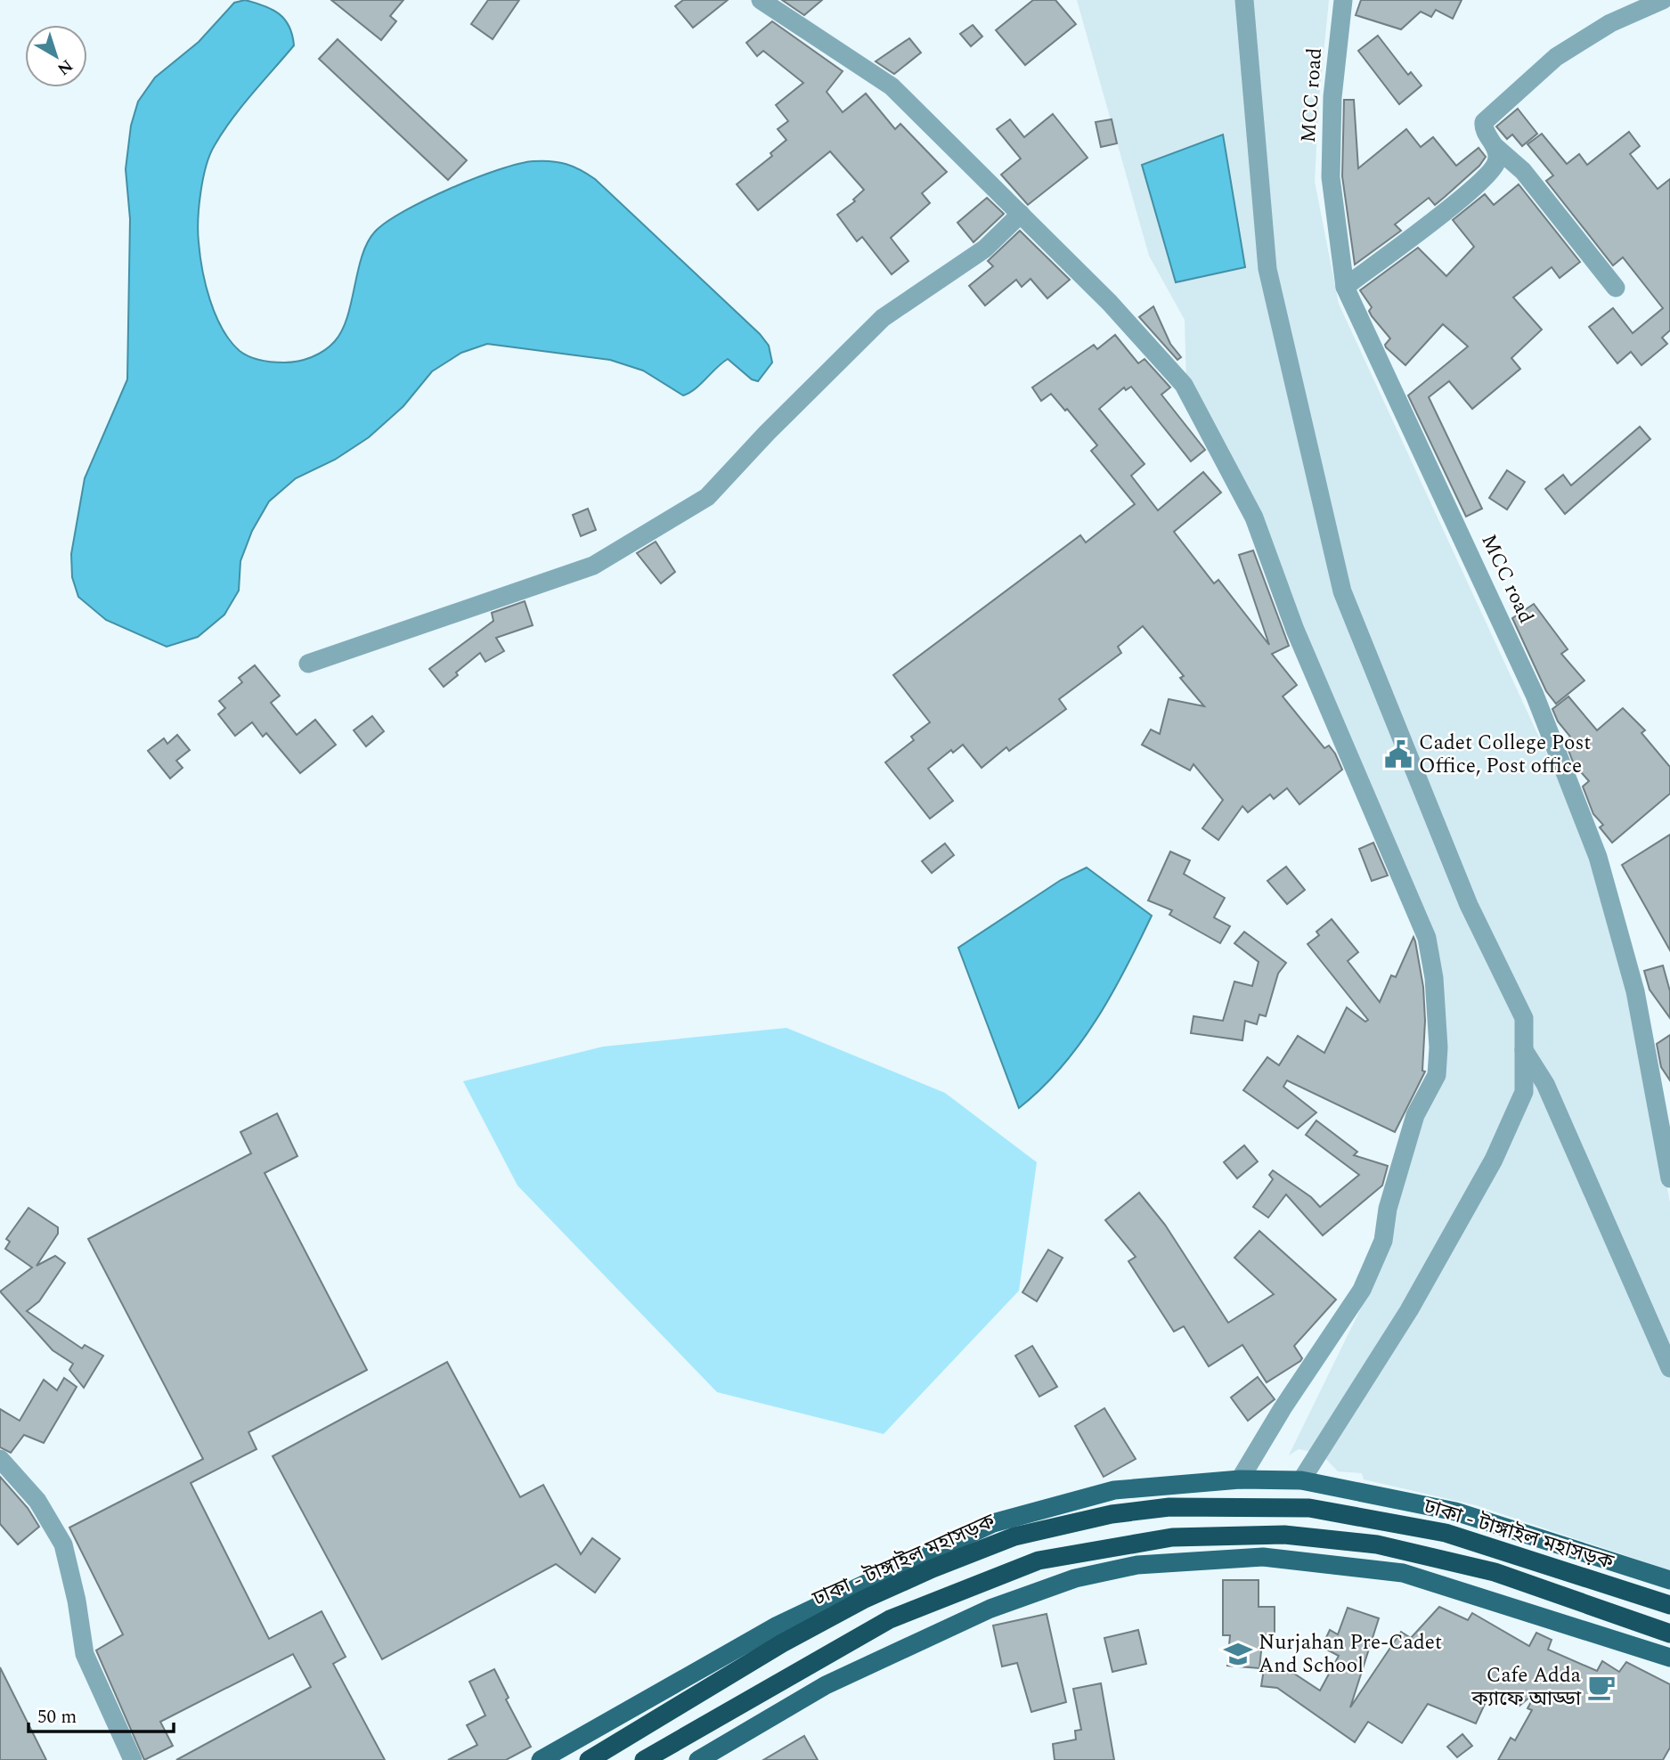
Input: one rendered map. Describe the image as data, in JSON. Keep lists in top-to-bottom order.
{
  "streets": {
    "highway": ["ঢাকা - টাঙ্গাইল মহাসড়ক"],
    "street": ["MCC road"]
  },
  "places": {
    "public building": ["Cadet College Post Office, Post office"],
    "school or university": ["Nurjahan Pre-Cadet And School"],
    "cafe": ["Cafe Adda ক্যাফে আড্ডা"]
  },
  "scale_bar": "50 m",
  "north": "bottom right"
}
